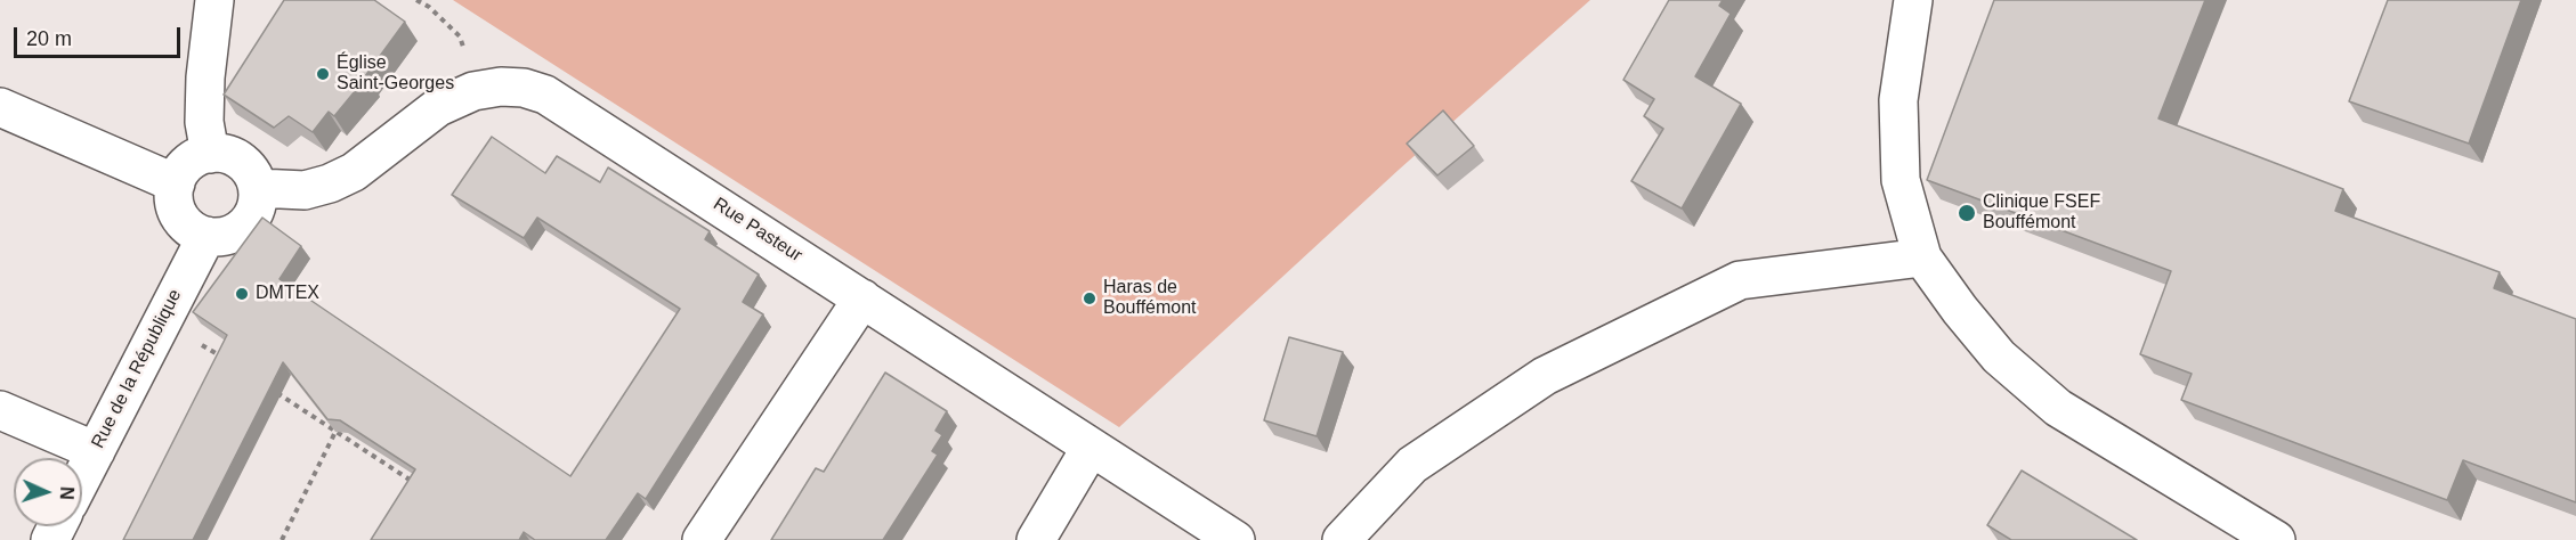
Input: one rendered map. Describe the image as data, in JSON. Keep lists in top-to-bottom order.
{
  "streets": {
    "street": ["Rue Pasteur", "Rue de la République"]
  },
  "crossings": [
    ["Rue Pasteur", "Rue de la République"]
  ],
  "places": [
    "Église Saint-Georges",
    "Clinique FSEF Bouffémont",
    "DMTEX",
    "Haras de Bouffémont"
  ],
  "scale_bar": "20 m",
  "north": "right"
}
